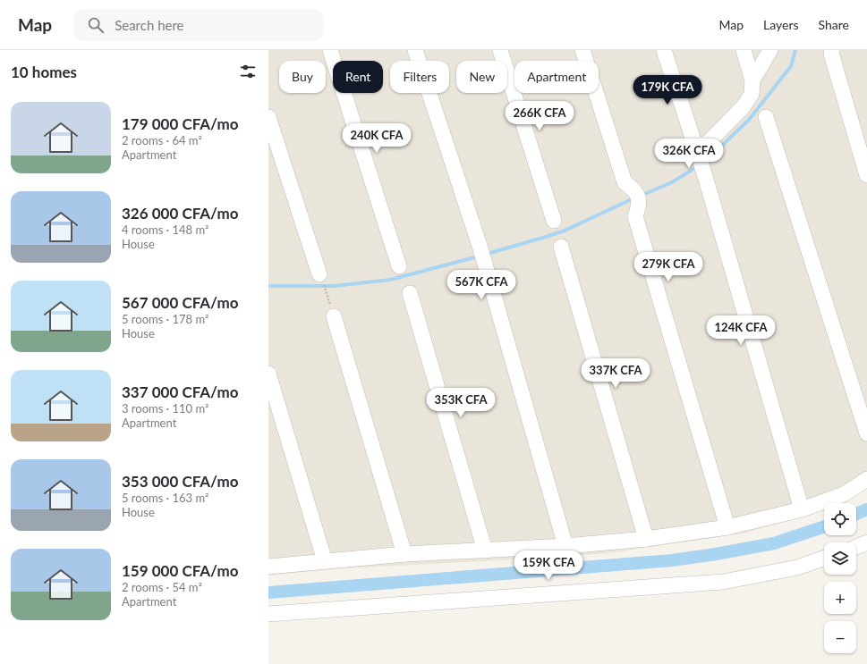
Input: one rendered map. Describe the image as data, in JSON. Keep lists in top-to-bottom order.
{
  "page": {
    "header": "Map",
    "search": "Search here",
    "nav": ["Map", "Layers", "Share"],
    "heading": "10 homes",
    "chip": [
      "Buy",
      "Rent",
      "Filters",
      "New",
      "Apartment"
    ],
    "price": [
      "179K CFA",
      "266K CFA",
      "240K CFA",
      "326K CFA",
      "279K CFA",
      "567K CFA",
      "124K CFA",
      "337K CFA",
      "353K CFA",
      "159K CFA"
    ],
    "list": [
      {
        "name": "179 000 CFA/mo",
        "note": "2 rooms · 64 m² · Apartment"
      },
      {
        "name": "326 000 CFA/mo",
        "note": "4 rooms · 148 m² · House"
      },
      {
        "name": "567 000 CFA/mo",
        "note": "5 rooms · 178 m² · House"
      },
      {
        "name": "337 000 CFA/mo",
        "note": "3 rooms · 110 m² · Apartment"
      },
      {
        "name": "353 000 CFA/mo",
        "note": "5 rooms · 163 m² · House"
      },
      {
        "name": "159 000 CFA/mo",
        "note": "2 rooms · 54 m² · Apartment"
      }
    ],
    "map_buttons": ["+", "−"]
  }
}
